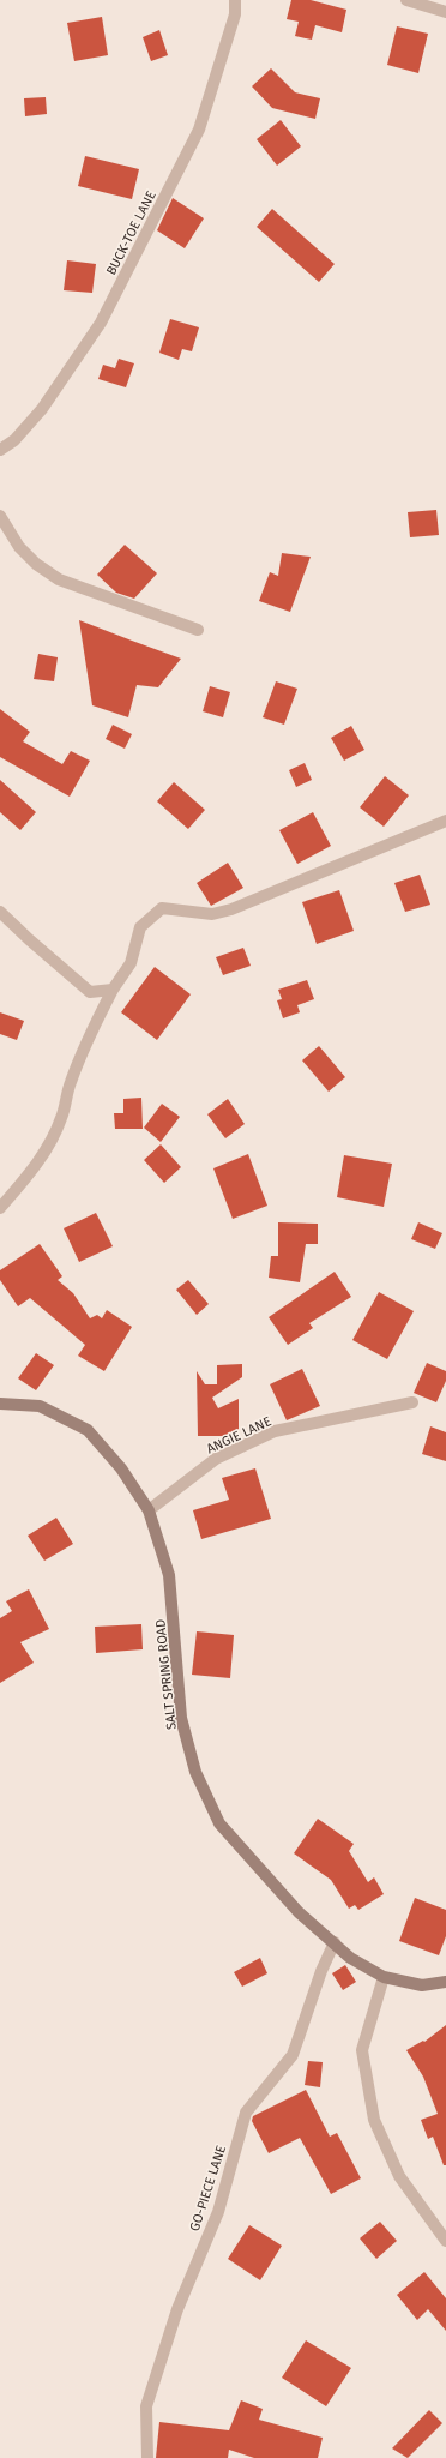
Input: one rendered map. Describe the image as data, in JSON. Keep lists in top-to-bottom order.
{
  "streets": {
    "street": [
      "BUCK-TOE LANE",
      "ANGIE LANE",
      "SALT SPRING ROAD",
      "GO-PIECE LANE"
    ]
  },
  "crossings": [
    ["ANGIE LANE", "SALT SPRING ROAD"],
    ["SALT SPRING ROAD", "GO-PIECE LANE"]
  ]
}
